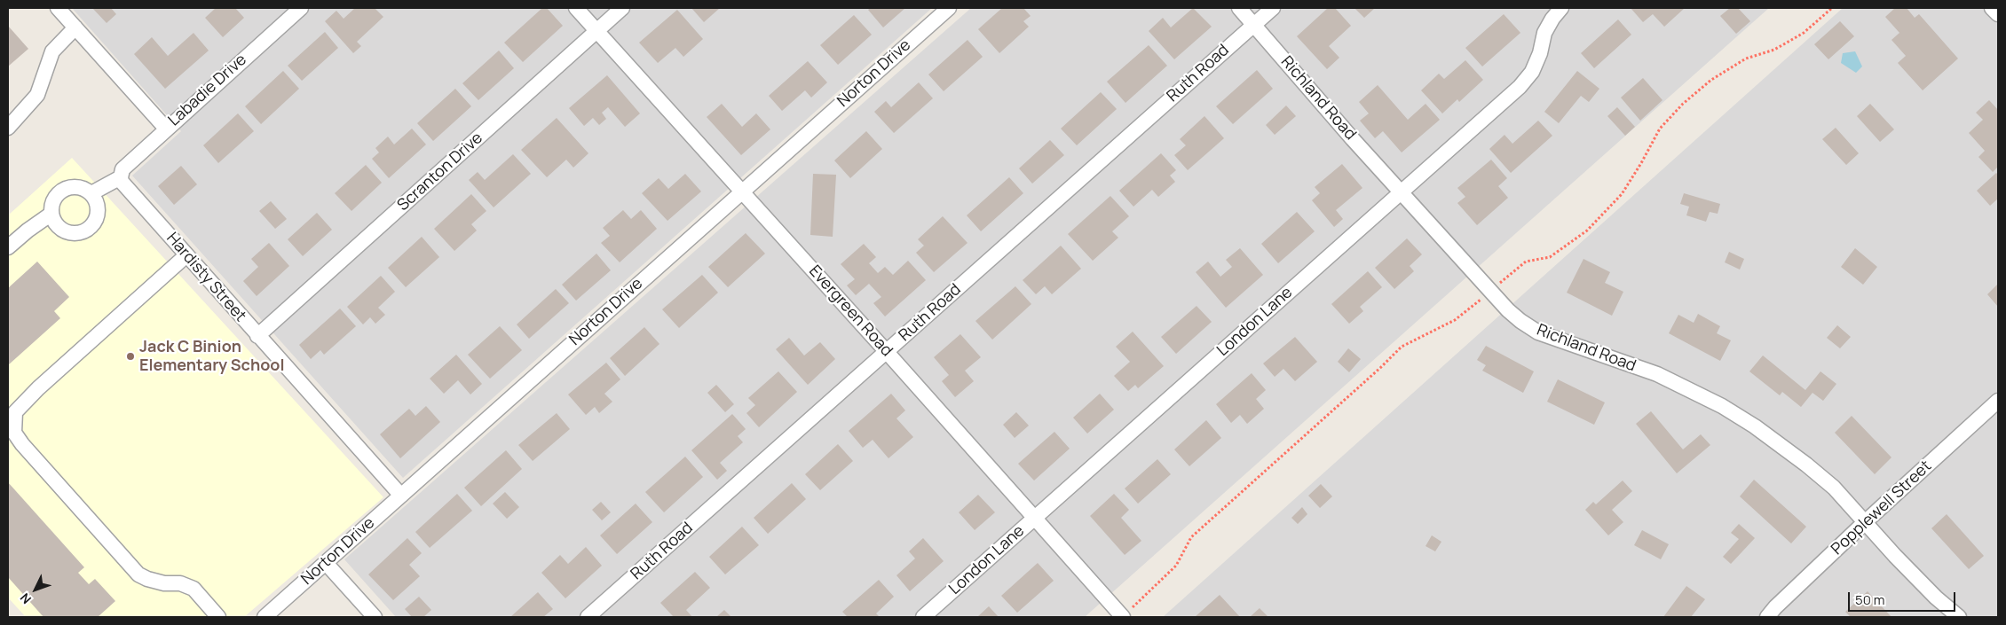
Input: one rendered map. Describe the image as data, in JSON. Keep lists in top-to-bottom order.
{
  "streets": {
    "street": [
      "Norton Drive",
      "Ruth Road",
      "Labadie Drive",
      "Richland Road",
      "Scranton Drive",
      "Hardisty Street",
      "Evergreen Road",
      "London Lane",
      "Popplewell Street"
    ]
  },
  "crossings": [
    ["Norton Drive", "Hardisty Street"],
    ["Norton Drive", "Evergreen Road"],
    ["Ruth Road", "Richland Road"],
    ["Ruth Road", "Evergreen Road"],
    ["Labadie Drive", "Hardisty Street"],
    ["Richland Road", "London Lane"],
    ["Richland Road", "Popplewell Street"],
    ["Scranton Drive", "Hardisty Street"],
    ["Scranton Drive", "Evergreen Road"],
    ["Evergreen Road", "London Lane"]
  ],
  "places": ["Jack C Binion Elementary School"],
  "scale_bar": "50 m",
  "north": "bottom left"
}
